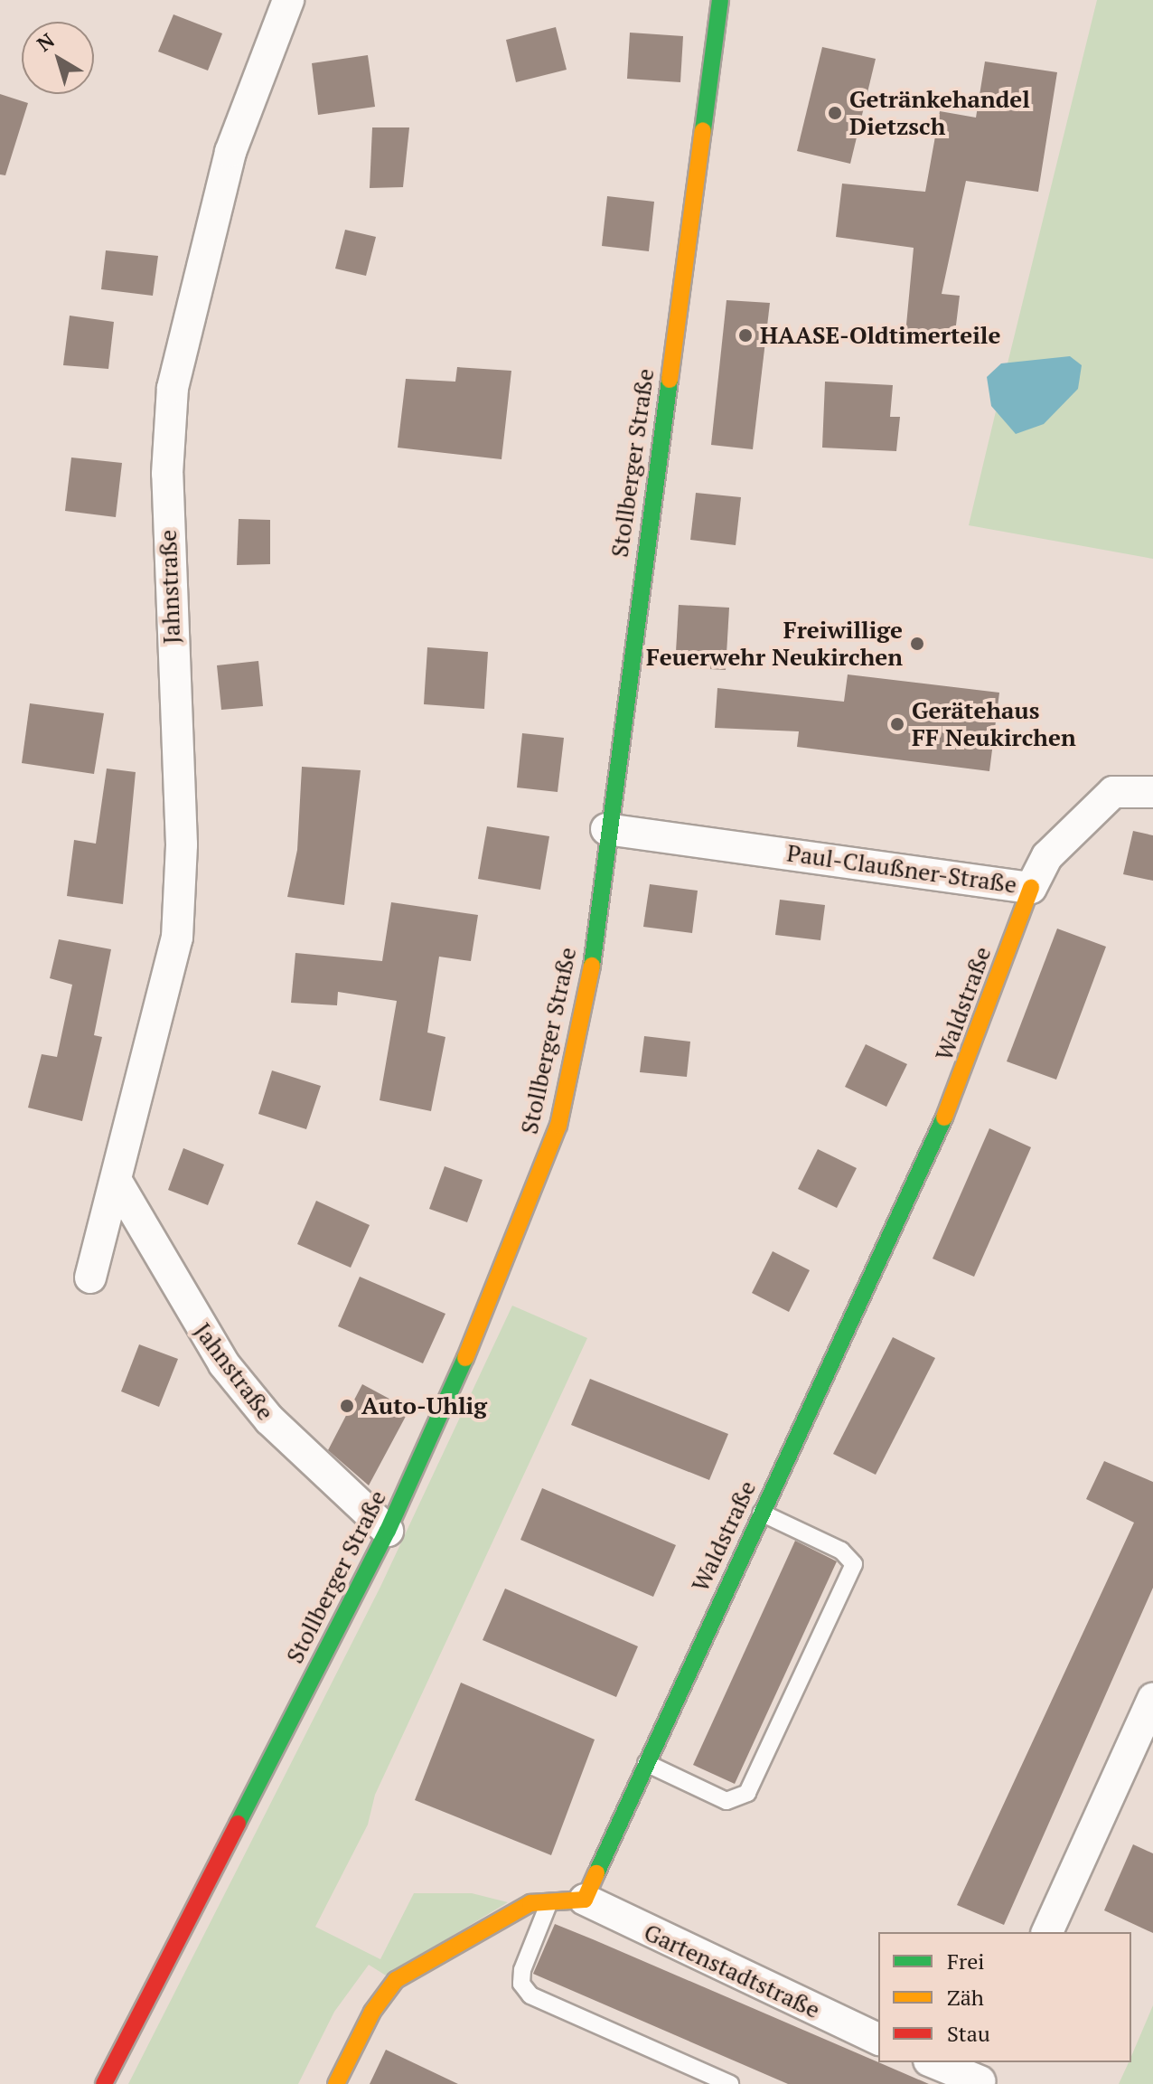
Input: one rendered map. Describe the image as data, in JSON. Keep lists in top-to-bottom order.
{
  "streets": {
    "main road": ["Stollberger Straße", "Waldstraße"],
    "street": ["Jahnstraße", "Paul-Claußner-Straße", "Gartenstadtstraße"]
  },
  "crossings": [
    ["Stollberger Straße", "Jahnstraße"],
    ["Stollberger Straße", "Paul-Claußner-Straße"],
    ["Paul-Claußner-Straße", "Waldstraße"],
    ["Waldstraße", "Gartenstadtstraße"]
  ],
  "places": [
    "Getränkehandel Dietzsch",
    "HAASE-Oldtimerteile",
    "Freiwillige Feuerwehr Neukirchen",
    "Gerätehaus FF Neukirchen",
    "Auto-Uhlig"
  ],
  "legend": ["Frei", "Zäh", "Stau"],
  "north": "top left"
}
